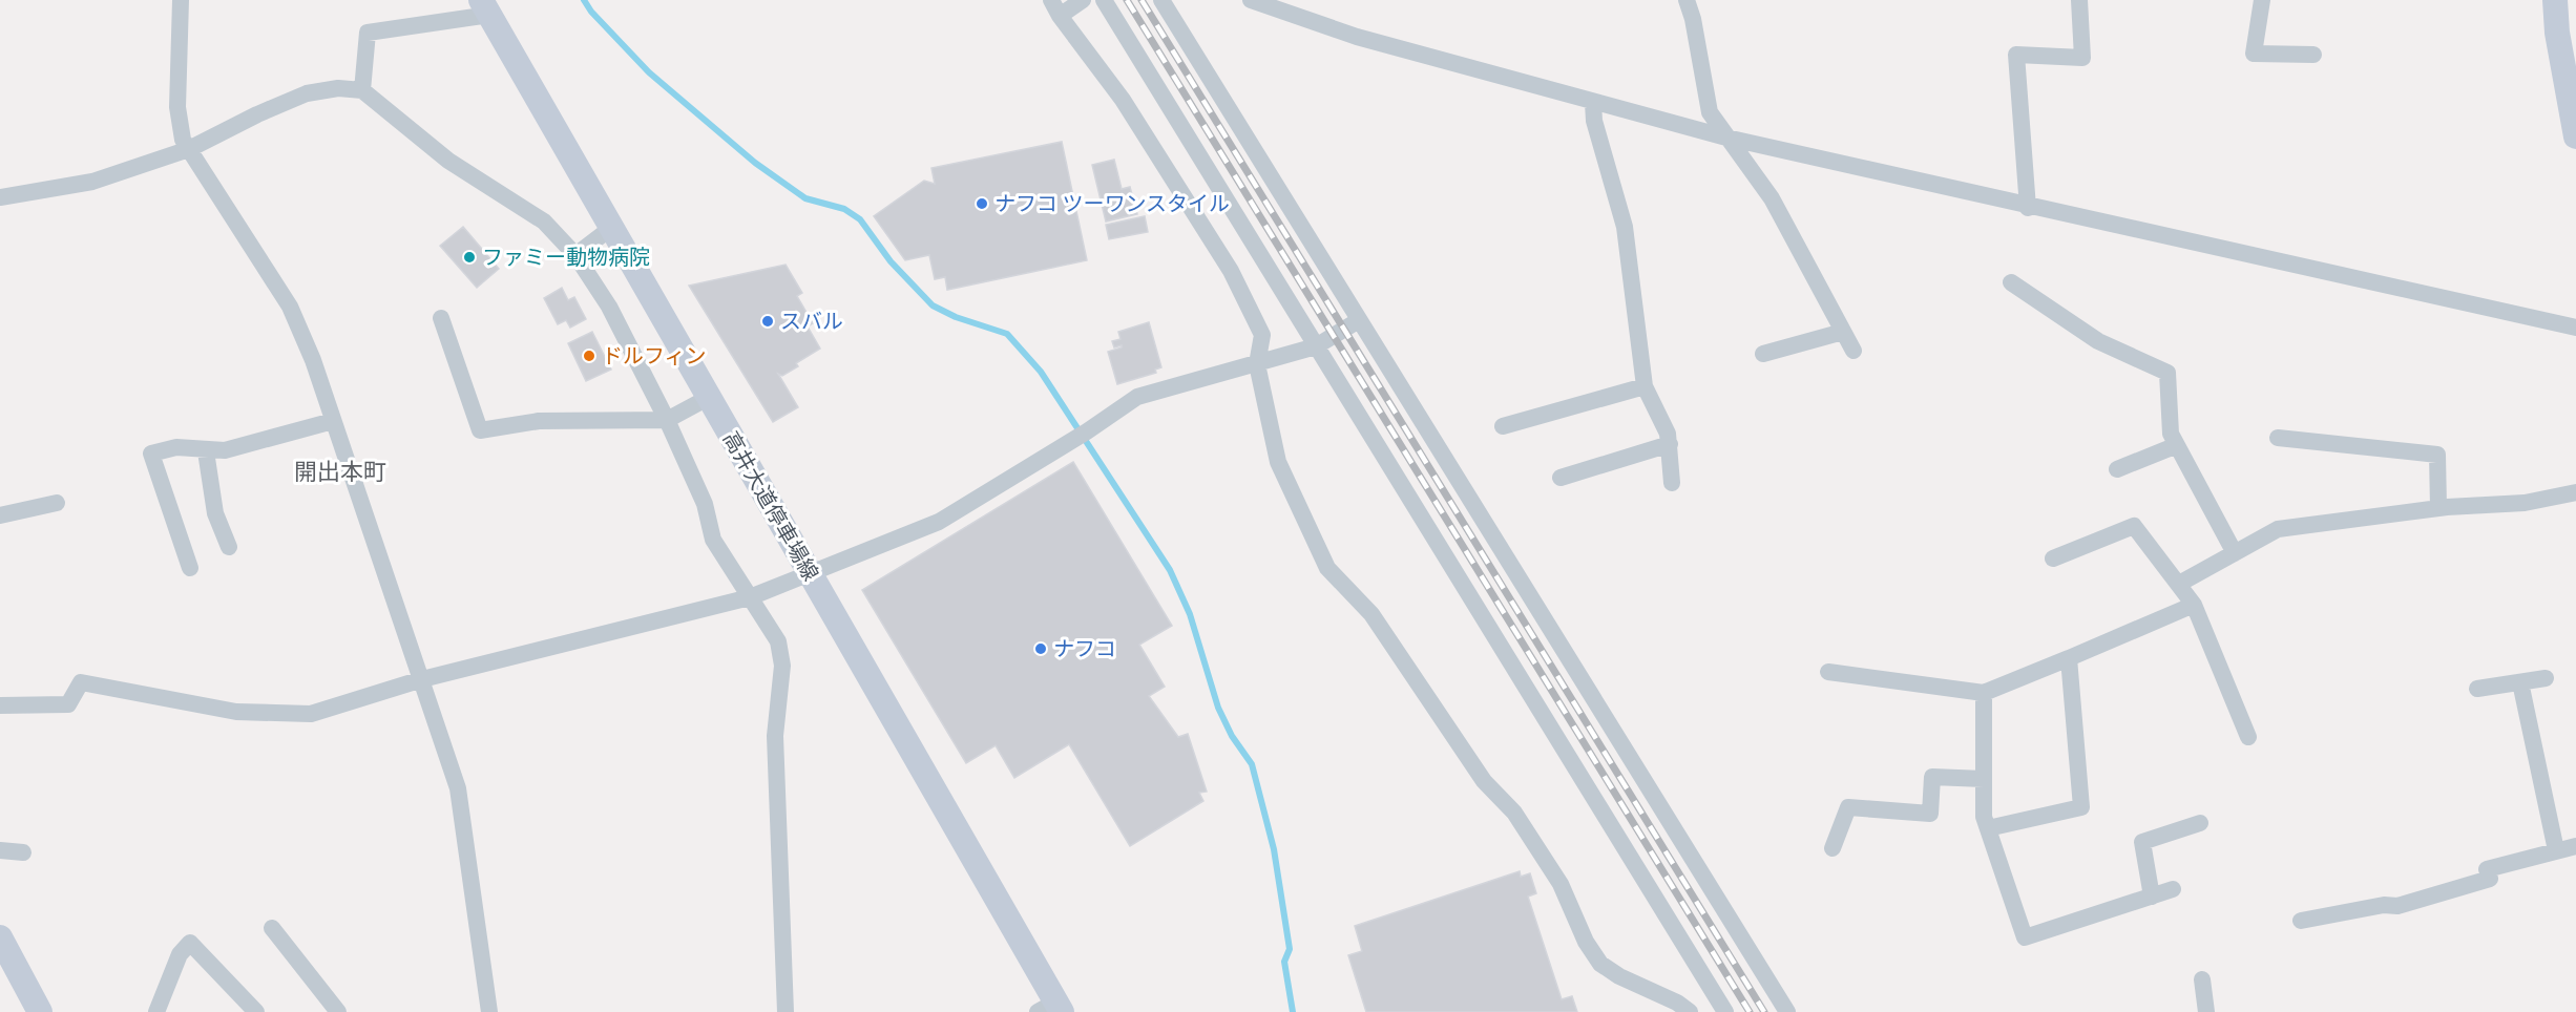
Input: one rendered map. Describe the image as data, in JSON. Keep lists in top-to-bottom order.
{
  "streets": {
    "main road": ["高井大道停車場線"]
  },
  "districts": ["開出本町"],
  "places": [
    "ナフコ ツーワンスタイル",
    "ファミー動物病院",
    "スバル",
    "ドルフィン",
    "ナフコ"
  ]
}
